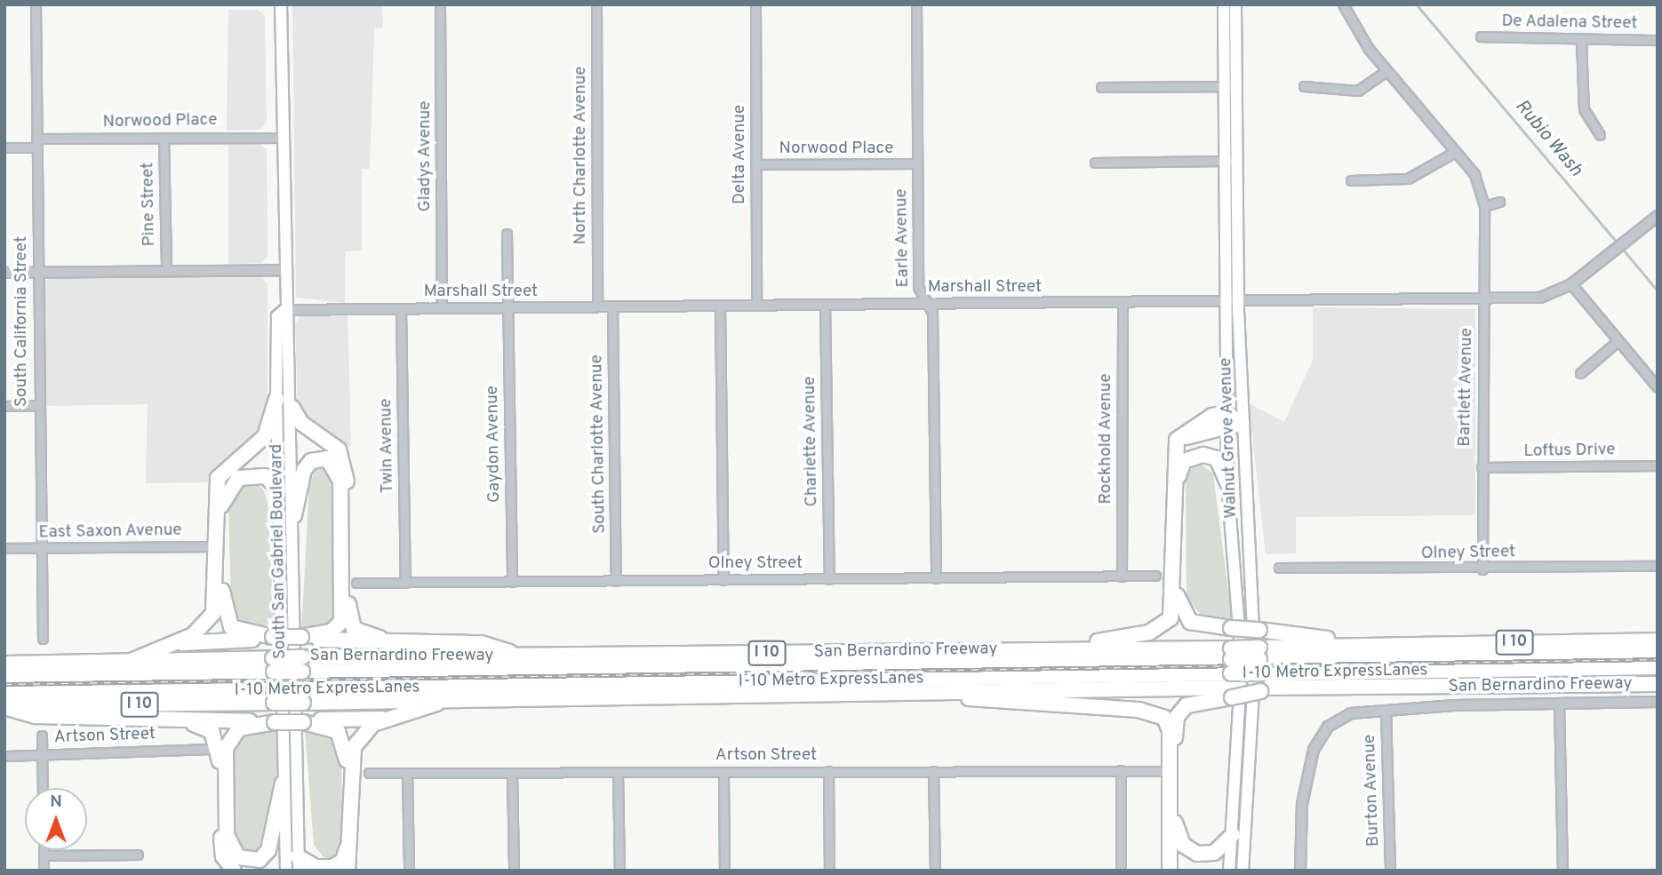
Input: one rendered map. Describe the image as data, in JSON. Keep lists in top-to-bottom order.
{
  "streets": {
    "highway": ["I 10", "San Bernardino Freeway", "I-10 Metro ExpressLanes"],
    "main road": ["Walnut Grove Avenue", "South San Gabriel Boulevard"],
    "street": [
      "De Adalena Street",
      "Norwood Place",
      "Delta Avenue",
      "North Charlotte Avenue",
      "Gladys Avenue",
      "Pine Street",
      "Earle Avenue",
      "Marshall Street",
      "South California Street",
      "Bartlett Avenue",
      "Rockhold Avenue",
      "Chariette Avenue",
      "Gaydon Avenue",
      "South Charlotte Avenue",
      "Twin Avenue",
      "Loftus Drive",
      "East Saxon Avenue",
      "Olney Street",
      "Artson Street",
      "Burton Avenue"
    ]
  },
  "crossings": [
    ["Norwood Place", "Delta Avenue"],
    ["Norwood Place", "Pine Street"],
    ["Norwood Place", "Earle Avenue"],
    ["Norwood Place", "South California Street"],
    ["Norwood Place", "South San Gabriel Boulevard"],
    ["Delta Avenue", "Marshall Street"],
    ["North Charlotte Avenue", "Marshall Street"],
    ["Gladys Avenue", "Marshall Street"],
    ["Earle Avenue", "Marshall Street"],
    ["Earle Avenue", "Olney Street"],
    ["Marshall Street", "Bartlett Avenue"],
    ["Marshall Street", "Walnut Grove Avenue"],
    ["Marshall Street", "Rockhold Avenue"],
    ["Marshall Street", "Chariette Avenue"],
    ["Marshall Street", "Gaydon Avenue"],
    ["Marshall Street", "South Charlotte Avenue"],
    ["Marshall Street", "Twin Avenue"],
    ["Marshall Street", "South San Gabriel Boulevard"],
    ["South California Street", "East Saxon Avenue"],
    ["Bartlett Avenue", "Loftus Drive"],
    ["Bartlett Avenue", "Olney Street"],
    ["Rockhold Avenue", "Olney Street"],
    ["Chariette Avenue", "Olney Street"],
    ["Gaydon Avenue", "Olney Street"],
    ["South Charlotte Avenue", "Olney Street"],
    ["Twin Avenue", "Olney Street"],
    ["I 10", "I-10 Metro ExpressLanes"],
    ["San Bernardino Freeway", "I-10 Metro ExpressLanes"]
  ],
  "water": ["Rubio Wash"],
  "north": "top"
}
